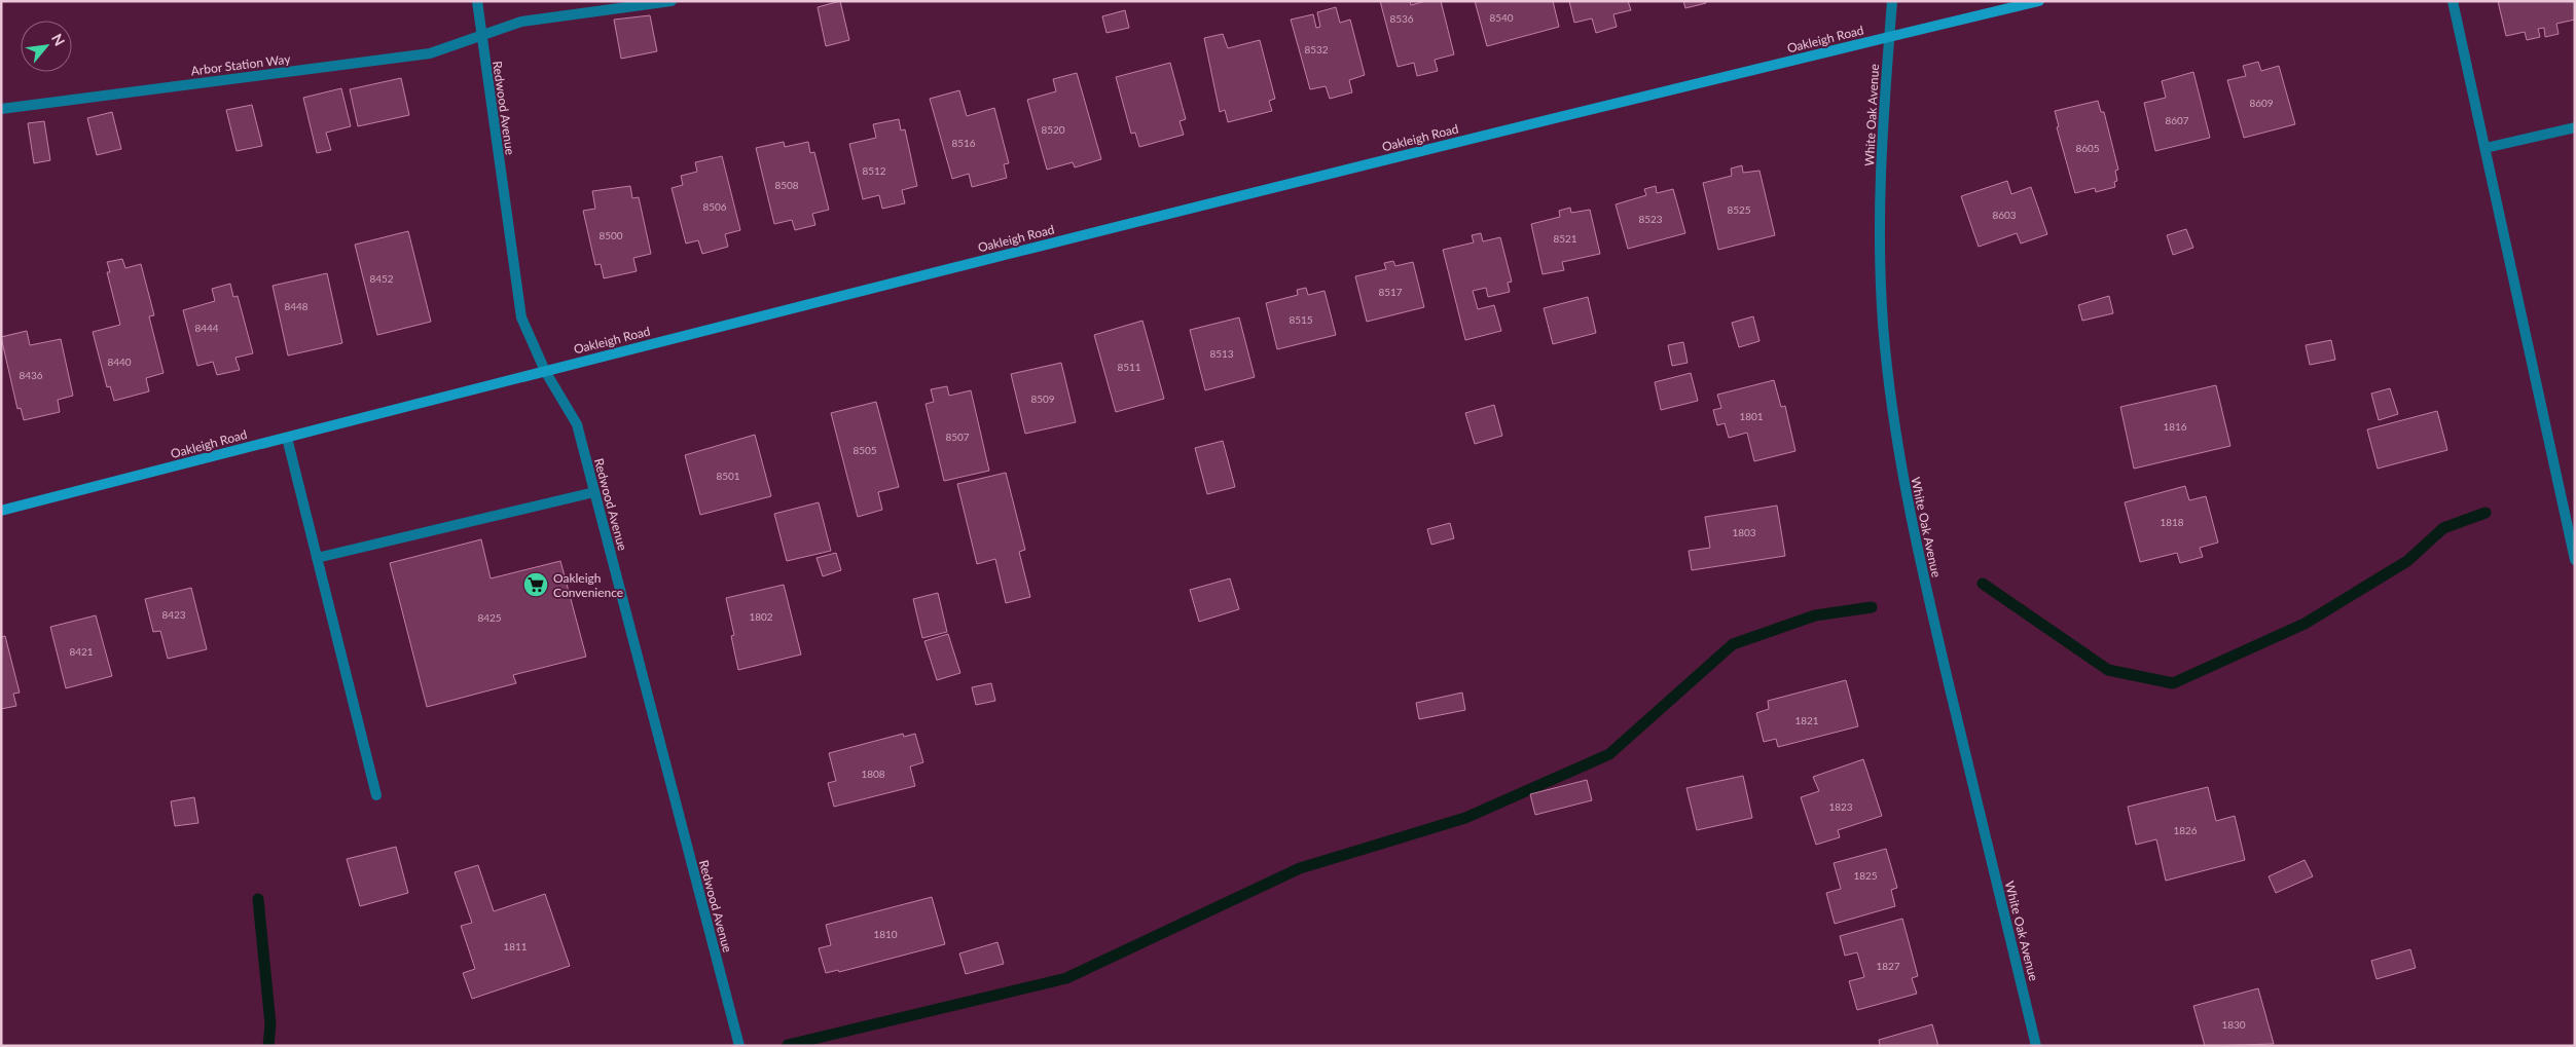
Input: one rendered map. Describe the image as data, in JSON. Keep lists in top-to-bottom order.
{
  "streets": {
    "street": [
      "Oakleigh Road",
      "Arbor Station Way",
      "Redwood Avenue",
      "White Oak Avenue"
    ]
  },
  "crossings": [
    ["Oakleigh Road", "Redwood Avenue"],
    ["Oakleigh Road", "White Oak Avenue"],
    ["Arbor Station Way", "Redwood Avenue"]
  ],
  "places": {
    "supermarket": ["Oakleigh Convenience"]
  },
  "house_numbers": [
    "8540",
    "8536",
    "8532",
    "8609",
    "8607",
    "8520",
    "8516",
    "8605",
    "8512",
    "8508",
    "8506",
    "8525",
    "8603",
    "8523",
    "8500",
    "8521",
    "8452",
    "8517",
    "8448",
    "8515",
    "8444",
    "8513",
    "8440",
    "8511",
    "8436",
    "8509",
    "1801",
    "1816",
    "8507",
    "8505",
    "8501",
    "1818",
    "1803",
    "8423",
    "1802",
    "8425",
    "8421",
    "1821",
    "1808",
    "1823",
    "1826",
    "1825",
    "1810",
    "1811",
    "1827",
    "1830"
  ],
  "north": "top right"
}
